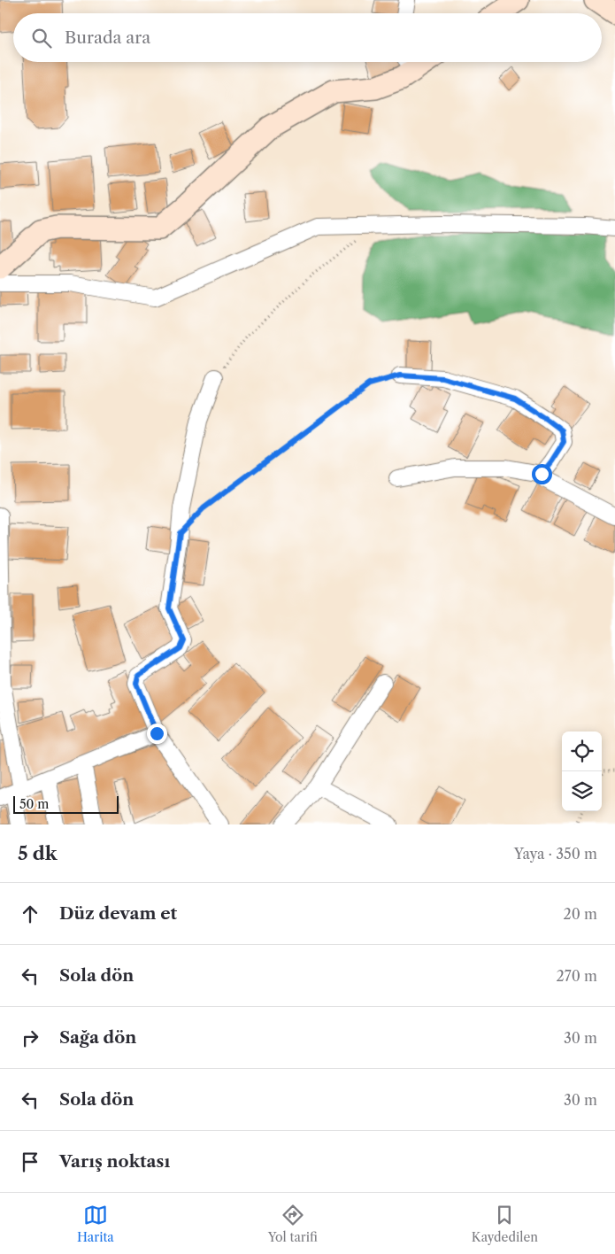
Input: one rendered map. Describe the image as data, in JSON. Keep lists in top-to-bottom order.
{
  "scale_bar": "50 m",
  "page": {
    "search": "Burada ara",
    "scale": "50 m",
    "heading": ["5 dk", "Yaya · 350 m"],
    "list": [
      ["Düz devam et", "20 m"],
      ["Sola dön", "270 m"],
      ["Sağa dön", "30 m"],
      ["Sola dön", "30 m"],
      "Varış noktası"
    ],
    "nav": ["Harita", "Yol tarifi", "Kaydedilen"]
  }
}
